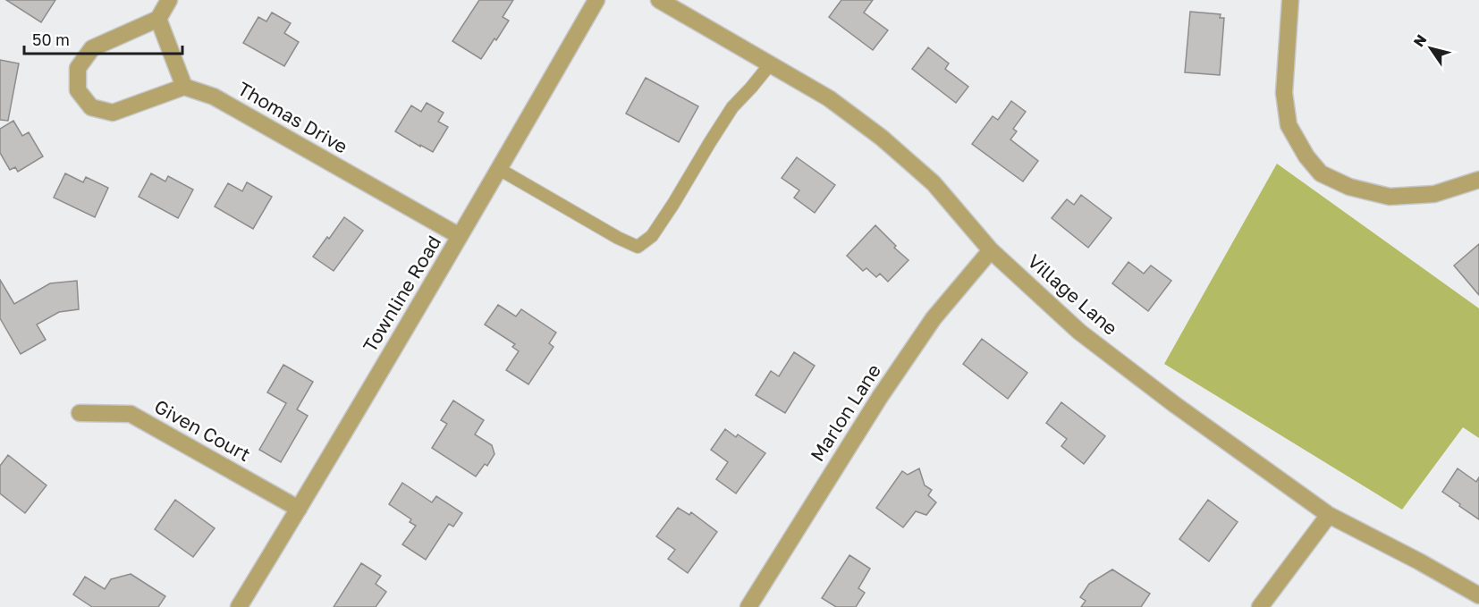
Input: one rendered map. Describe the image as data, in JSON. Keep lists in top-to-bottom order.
{
  "streets": {
    "street": [
      "Thomas Drive",
      "Townline Road",
      "Village Lane",
      "Marlon Lane",
      "Given Court"
    ]
  },
  "crossings": [
    ["Thomas Drive", "Townline Road"],
    ["Townline Road", "Given Court"],
    ["Village Lane", "Marlon Lane"]
  ],
  "scale_bar": "50 m",
  "north": "top left"
}
